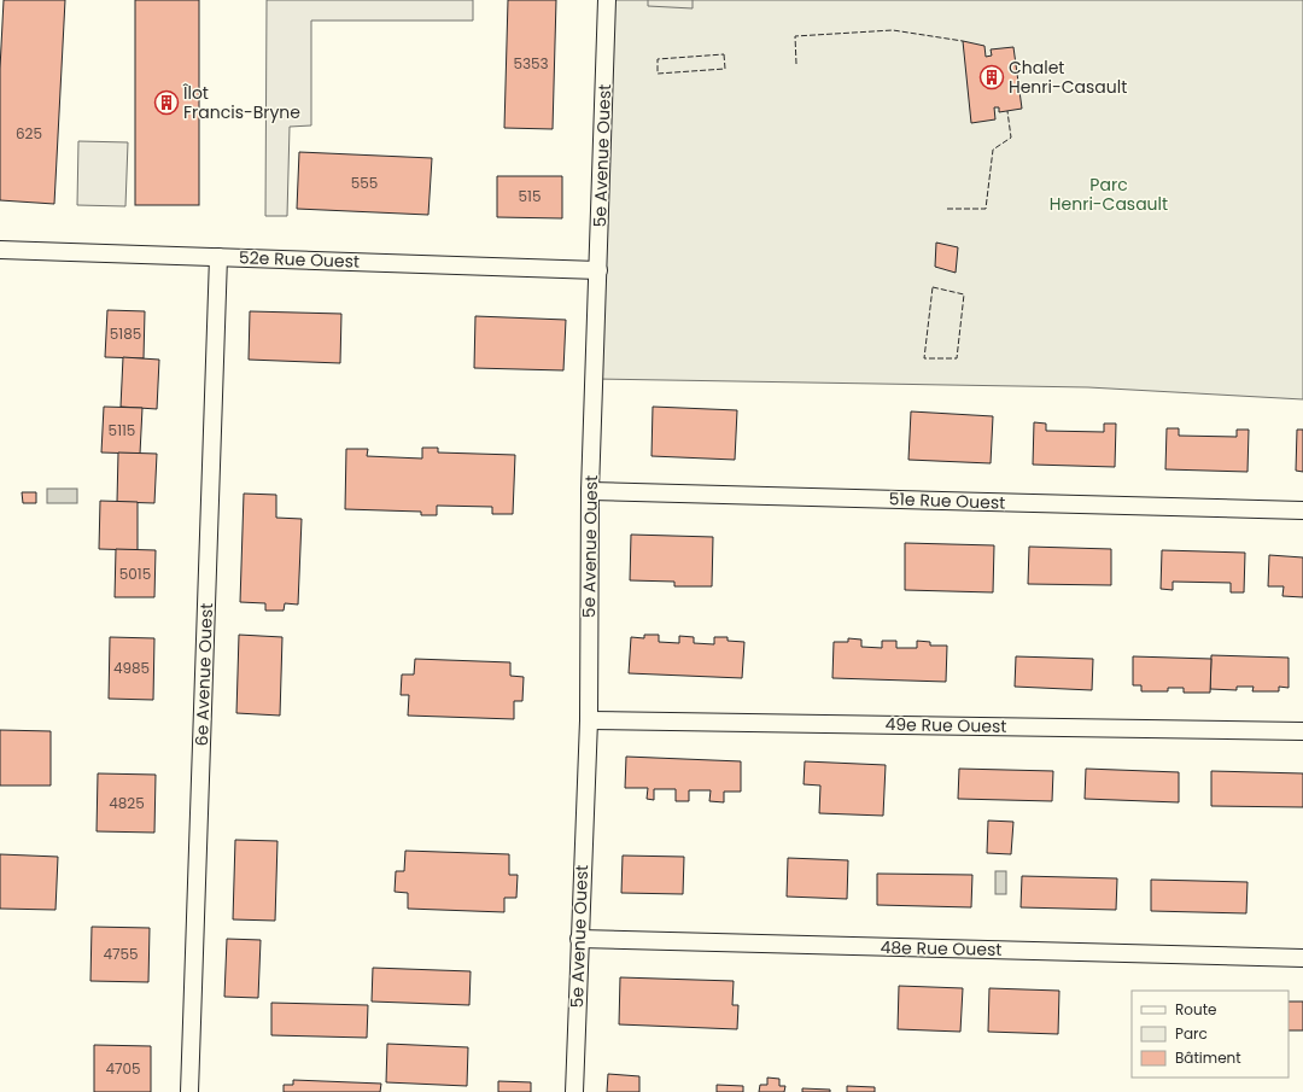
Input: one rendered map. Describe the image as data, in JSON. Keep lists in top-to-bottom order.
{
  "streets": {
    "street": [
      "5e Avenue Ouest",
      "52e Rue Ouest",
      "51e Rue Ouest",
      "6e Avenue Ouest",
      "49e Rue Ouest",
      "48e Rue Ouest"
    ]
  },
  "crossings": [
    ["5e Avenue Ouest", "52e Rue Ouest"],
    ["5e Avenue Ouest", "51e Rue Ouest"],
    ["5e Avenue Ouest", "49e Rue Ouest"],
    ["5e Avenue Ouest", "48e Rue Ouest"],
    ["52e Rue Ouest", "6e Avenue Ouest"]
  ],
  "parks": ["Parc Henri-Casault"],
  "places": {
    "building": ["Chalet Henri-Casault", "Îlot Francis-Bryne"]
  },
  "house_numbers": [
    "5353",
    "625",
    "555",
    "515",
    "5185",
    "5115",
    "5015",
    "4985",
    "4825",
    "4755",
    "4705"
  ],
  "legend": ["Route", "Parc", "Bâtiment"]
}
